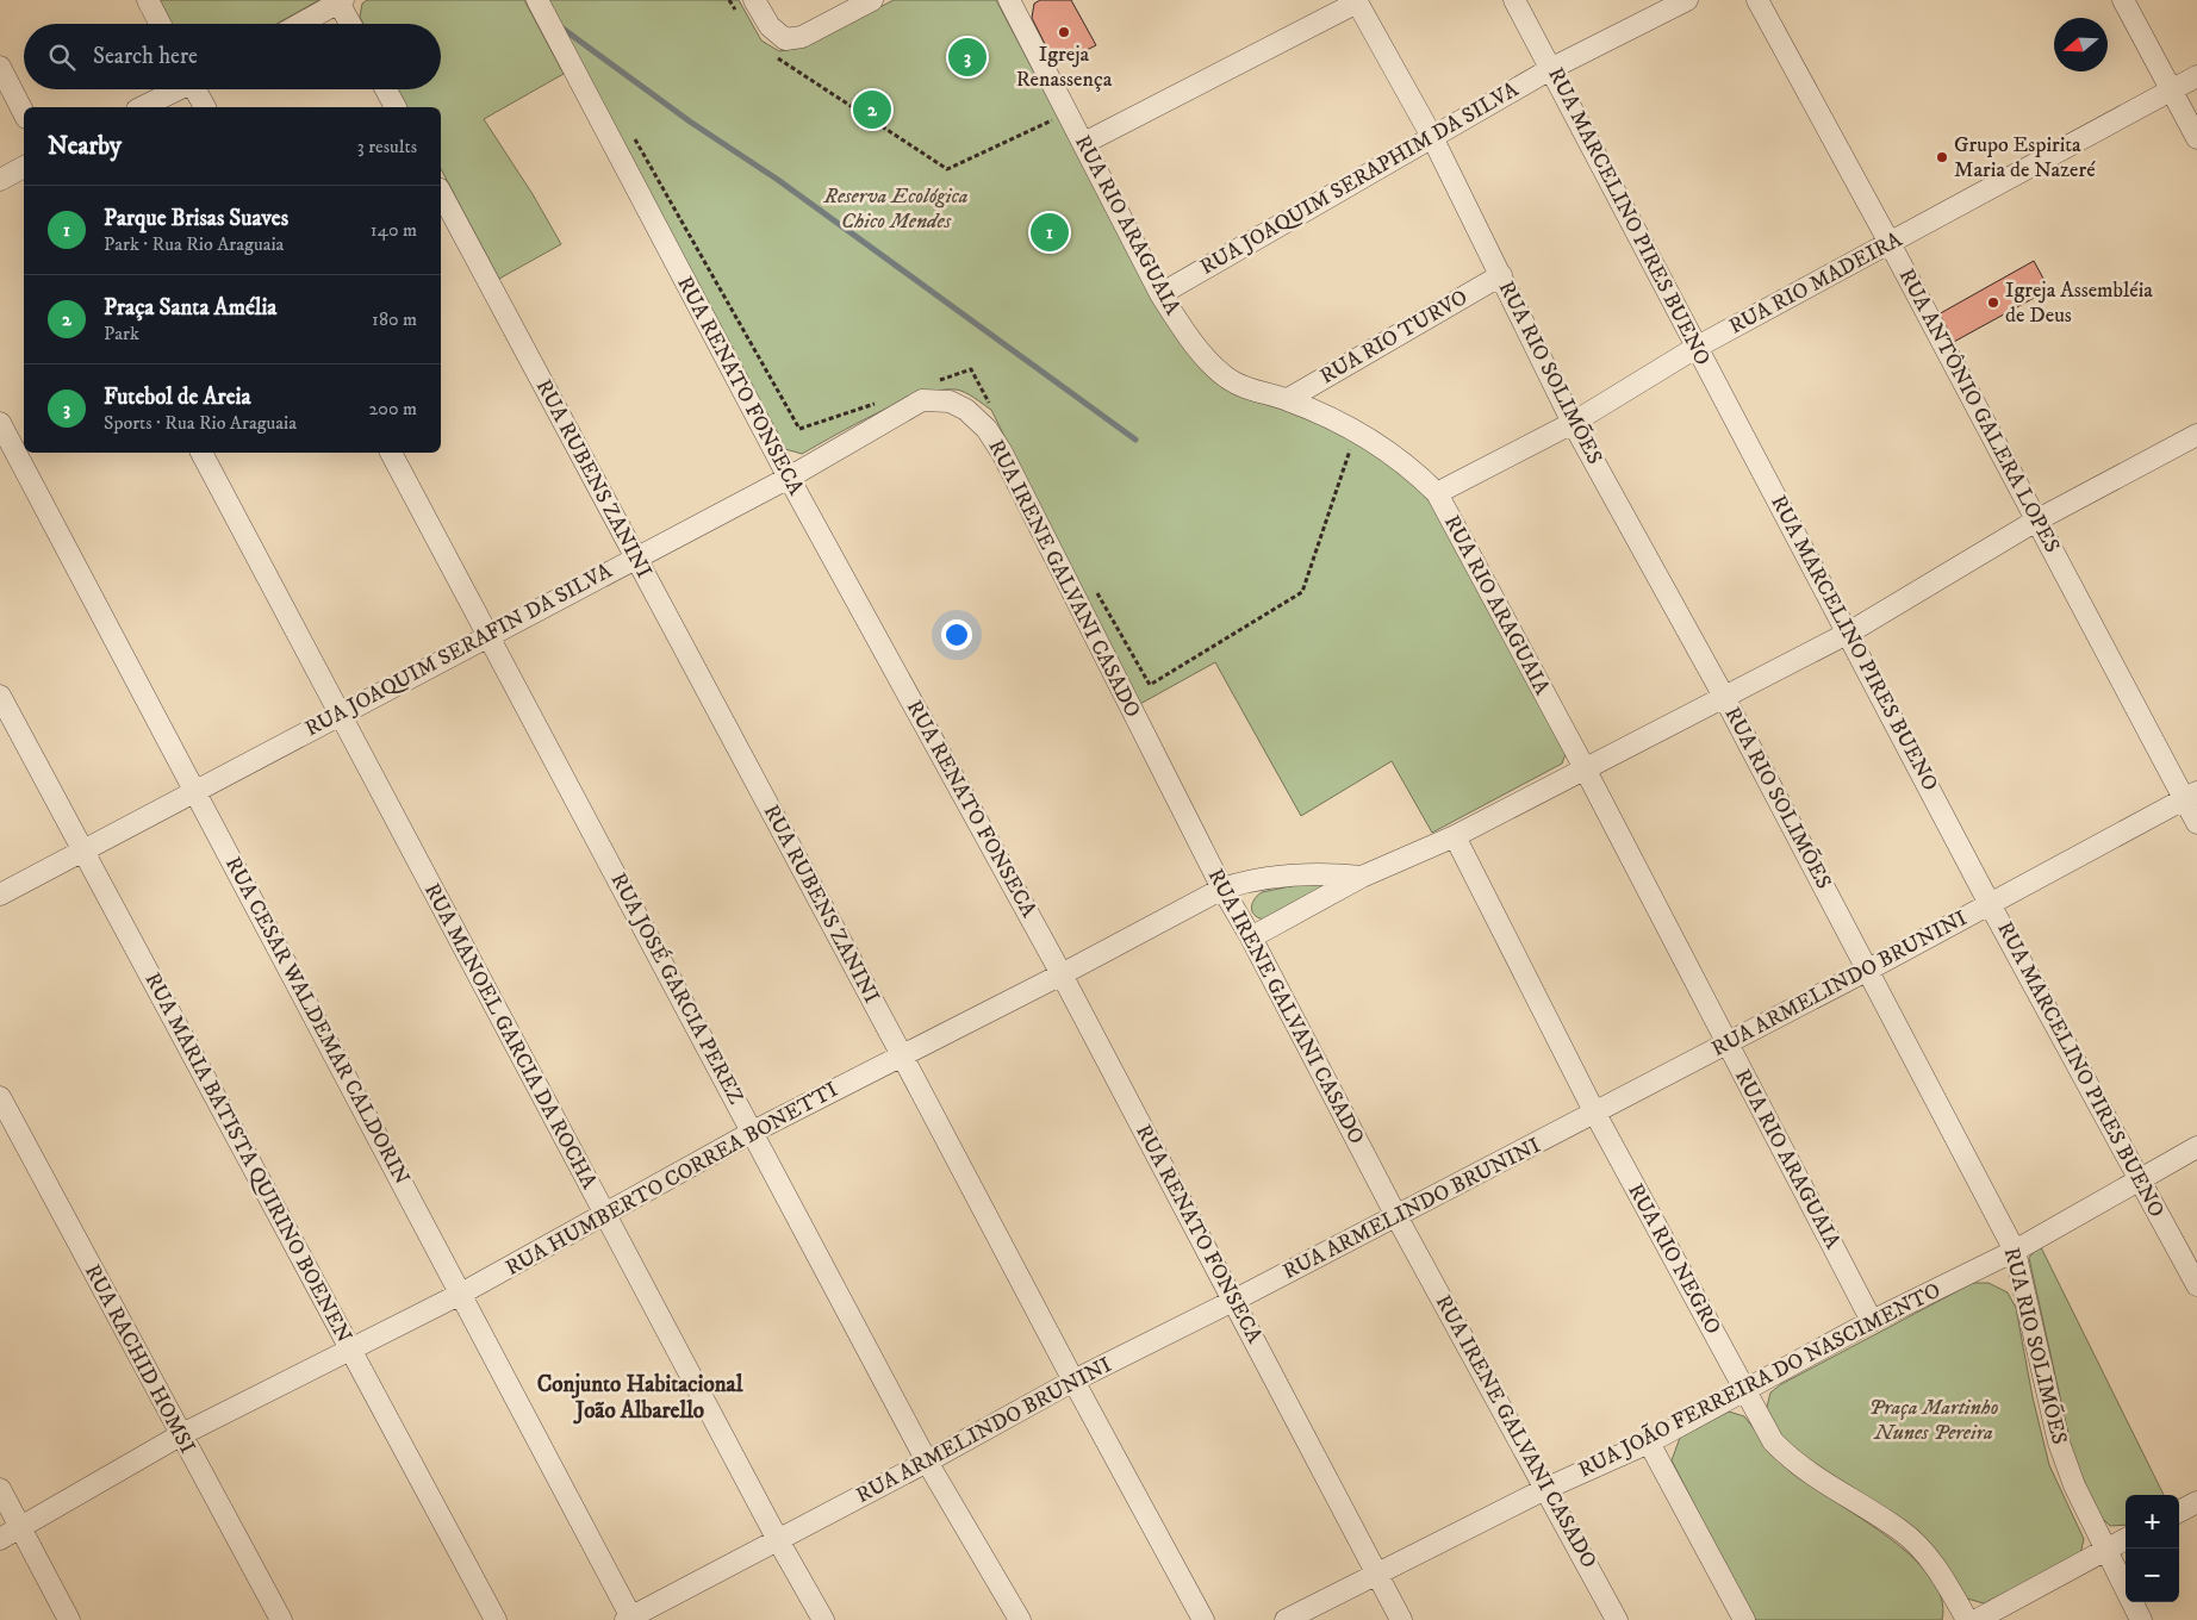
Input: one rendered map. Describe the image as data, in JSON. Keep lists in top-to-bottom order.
{
  "streets": {
    "street": [
      "RUA JOAQUIM SERAPHIM DA SILVA",
      "RUA MARCELINO PIRES BUENO",
      "RUA RIO ARAGUAIA",
      "RUA RIO MADEIRA",
      "RUA RIO TURVO",
      "RUA RIO SOLIMÕES",
      "RUA RENATO FONSECA",
      "RUA ANTÔNIO GALERA LOPES",
      "RUA RUBENS ZANINI",
      "RUA IRENE GALVANI CASADO",
      "RUA JOAQUIM SERAFIN DA SILVA",
      "RUA ARMELINDO BRUNINI",
      "RUA JOSÉ GARCIA PEREZ",
      "RUA CESAR WALDEMAR CALDORIN",
      "RUA MANOEL GARCIA DA ROCHA",
      "RUA MARIA BATISTA QUIRINO BOENEN",
      "RUA HUMBERTO CORREA BONETTI",
      "RUA RIO NEGRO",
      "RUA RACHID HOMSI",
      "RUA JOÃO FERREIRA DO NASCIMENTO"
    ]
  },
  "crossings": [
    ["RUA JOAQUIM SERAPHIM DA SILVA", "RUA MARCELINO PIRES BUENO"],
    ["RUA JOAQUIM SERAPHIM DA SILVA", "RUA RIO ARAGUAIA"],
    ["RUA JOAQUIM SERAPHIM DA SILVA", "RUA RIO SOLIMÕES"],
    ["RUA MARCELINO PIRES BUENO", "RUA RIO MADEIRA"],
    ["RUA MARCELINO PIRES BUENO", "RUA ARMELINDO BRUNINI"],
    ["RUA MARCELINO PIRES BUENO", "RUA HUMBERTO CORREA BONETTI"],
    ["RUA MARCELINO PIRES BUENO", "RUA JOÃO FERREIRA DO NASCIMENTO"],
    ["RUA RIO ARAGUAIA", "RUA RIO MADEIRA"],
    ["RUA RIO ARAGUAIA", "RUA RIO TURVO"],
    ["RUA RIO ARAGUAIA", "RUA ARMELINDO BRUNINI"],
    ["RUA RIO ARAGUAIA", "RUA HUMBERTO CORREA BONETTI"],
    ["RUA RIO ARAGUAIA", "RUA JOÃO FERREIRA DO NASCIMENTO"],
    ["RUA RIO MADEIRA", "RUA RIO SOLIMÕES"],
    ["RUA RIO MADEIRA", "RUA ANTÔNIO GALERA LOPES"],
    ["RUA RIO TURVO", "RUA RIO SOLIMÕES"],
    ["RUA RIO SOLIMÕES", "RUA ARMELINDO BRUNINI"],
    ["RUA RIO SOLIMÕES", "RUA HUMBERTO CORREA BONETTI"],
    ["RUA RIO SOLIMÕES", "RUA JOÃO FERREIRA DO NASCIMENTO"],
    ["RUA RENATO FONSECA", "RUA JOAQUIM SERAFIN DA SILVA"],
    ["RUA RENATO FONSECA", "RUA ARMELINDO BRUNINI"],
    ["RUA RENATO FONSECA", "RUA HUMBERTO CORREA BONETTI"],
    ["RUA RENATO FONSECA", "RUA JOÃO FERREIRA DO NASCIMENTO"],
    ["RUA ANTÔNIO GALERA LOPES", "RUA ARMELINDO BRUNINI"],
    ["RUA ANTÔNIO GALERA LOPES", "RUA HUMBERTO CORREA BONETTI"],
    ["RUA RUBENS ZANINI", "RUA JOAQUIM SERAFIN DA SILVA"],
    ["RUA RUBENS ZANINI", "RUA ARMELINDO BRUNINI"],
    ["RUA RUBENS ZANINI", "RUA HUMBERTO CORREA BONETTI"],
    ["RUA IRENE GALVANI CASADO", "RUA JOAQUIM SERAFIN DA SILVA"],
    ["RUA IRENE GALVANI CASADO", "RUA ARMELINDO BRUNINI"],
    ["RUA IRENE GALVANI CASADO", "RUA HUMBERTO CORREA BONETTI"],
    ["RUA IRENE GALVANI CASADO", "RUA JOÃO FERREIRA DO NASCIMENTO"],
    ["RUA JOAQUIM SERAFIN DA SILVA", "RUA JOSÉ GARCIA PEREZ"],
    ["RUA JOAQUIM SERAFIN DA SILVA", "RUA CESAR WALDEMAR CALDORIN"],
    ["RUA JOAQUIM SERAFIN DA SILVA", "RUA MANOEL GARCIA DA ROCHA"],
    ["RUA JOAQUIM SERAFIN DA SILVA", "RUA MARIA BATISTA QUIRINO BOENEN"],
    ["RUA ARMELINDO BRUNINI", "RUA JOSÉ GARCIA PEREZ"],
    ["RUA ARMELINDO BRUNINI", "RUA CESAR WALDEMAR CALDORIN"],
    ["RUA ARMELINDO BRUNINI", "RUA MANOEL GARCIA DA ROCHA"],
    ["RUA ARMELINDO BRUNINI", "RUA RIO NEGRO"],
    ["RUA JOSÉ GARCIA PEREZ", "RUA HUMBERTO CORREA BONETTI"],
    ["RUA CESAR WALDEMAR CALDORIN", "RUA HUMBERTO CORREA BONETTI"],
    ["RUA MANOEL GARCIA DA ROCHA", "RUA HUMBERTO CORREA BONETTI"],
    ["RUA MARIA BATISTA QUIRINO BOENEN", "RUA HUMBERTO CORREA BONETTI"],
    ["RUA HUMBERTO CORREA BONETTI", "RUA RIO NEGRO"],
    ["RUA HUMBERTO CORREA BONETTI", "RUA RACHID HOMSI"],
    ["RUA RIO NEGRO", "RUA JOÃO FERREIRA DO NASCIMENTO"]
  ],
  "districts": ["Conjunto Habitacional João Albarello"],
  "parks": ["Reserva Ecológica Chico Mendes", "Praça Martinho Nunes Pereira"],
  "places": ["Igreja Renassença", "Grupo Espirita Maria de Nazeré", "Igreja Assembléia de Deus"],
  "north": "left",
  "page": {
    "search": "Search here",
    "pins": ["3", "2", "1"],
    "heading": ["Nearby", "3 results"],
    "list": [
      {
        "mark": "1",
        "name": "Parque Brisas Suaves",
        "note": "Park · Rua Rio Araguaia",
        "value": "140 m"
      },
      {
        "mark": "2",
        "name": "Praça Santa Amélia",
        "note": "Park",
        "value": "180 m"
      },
      {
        "mark": "3",
        "name": "Futebol de Areia",
        "note": "Sports · Rua Rio Araguaia",
        "value": "200 m"
      }
    ],
    "map_buttons": ["+", "−"]
  }
}
